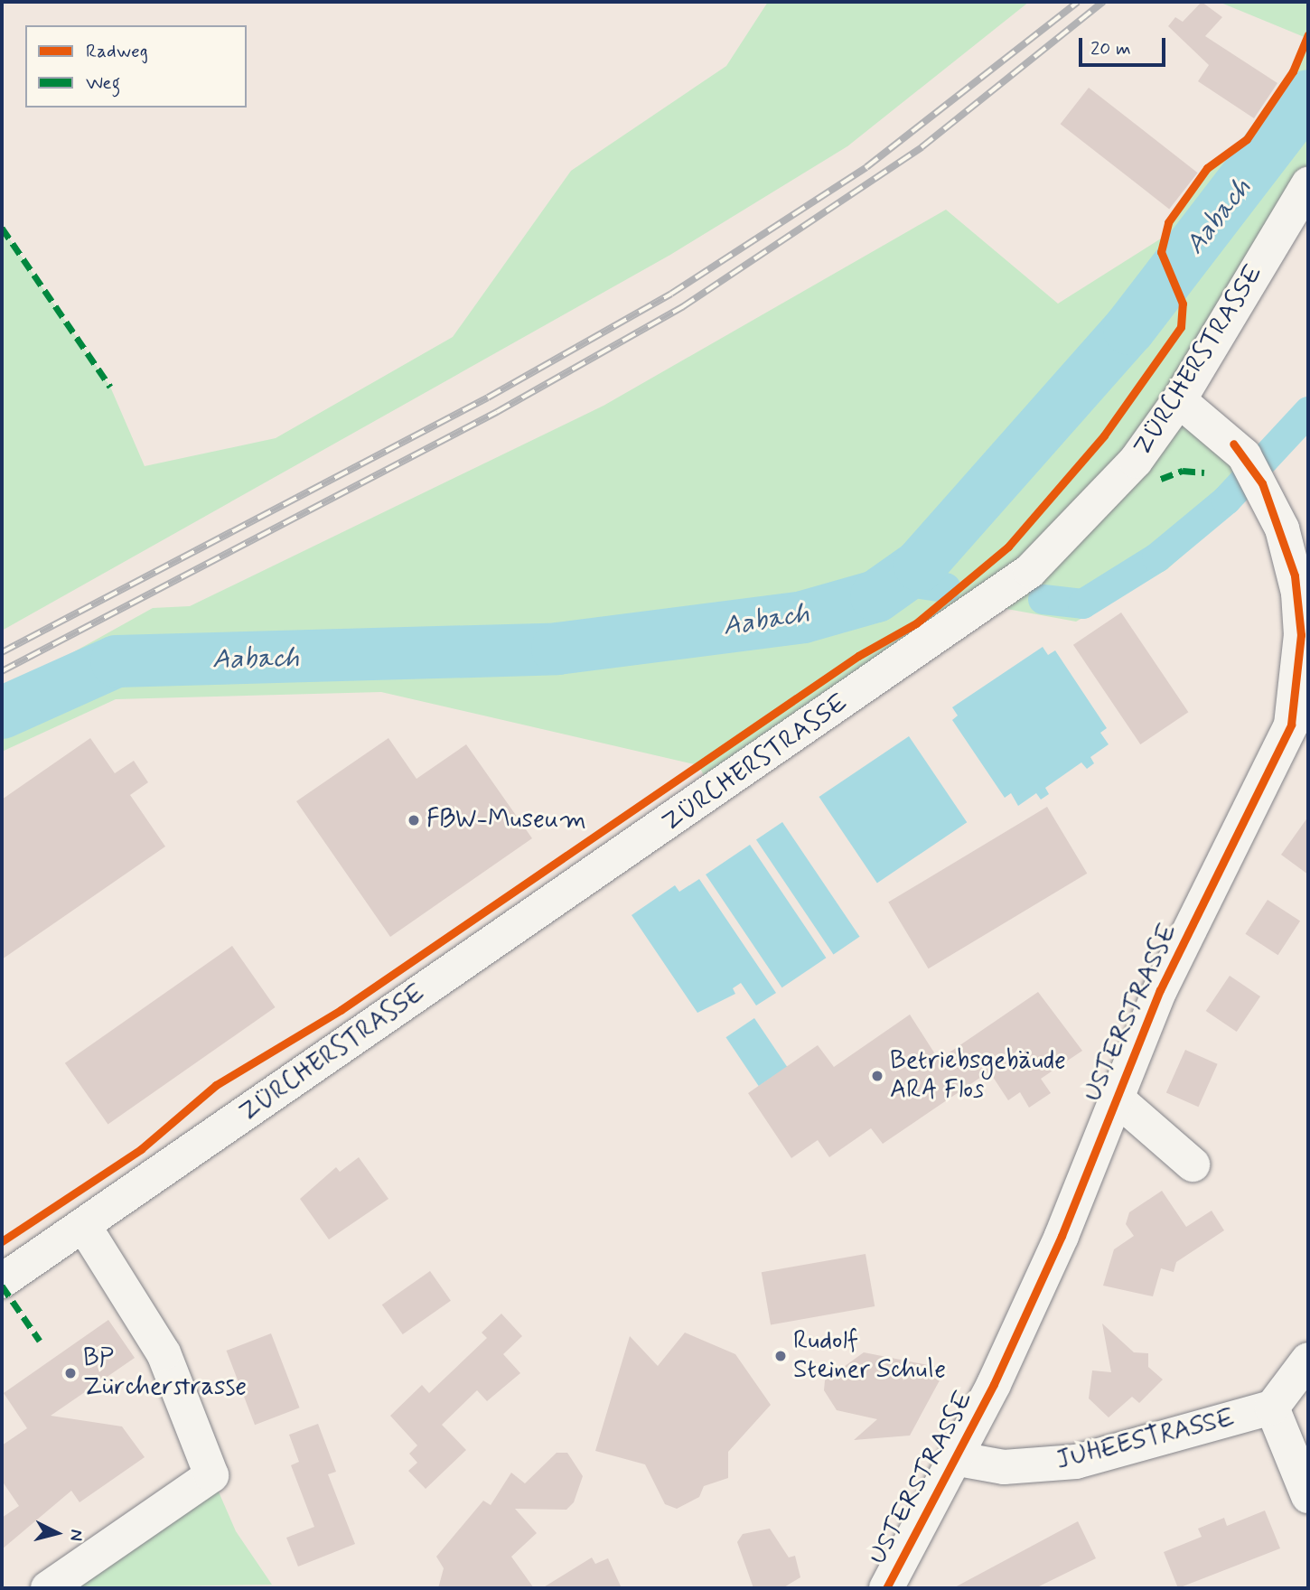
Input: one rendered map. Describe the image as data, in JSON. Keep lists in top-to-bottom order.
{
  "streets": {
    "main road": ["ZÜRCHERSTRASSE", "USTERSTRASSE", "JUHEESTRASSE"]
  },
  "crossings": [
    ["ZÜRCHERSTRASSE", "USTERSTRASSE"],
    ["USTERSTRASSE", "JUHEESTRASSE"]
  ],
  "water": ["Aabach"],
  "places": [
    "FBW-Museum",
    "Betriebsgebäude ARA Flos",
    "Rudolf Steiner Schule",
    "BP Zürcherstrasse"
  ],
  "legend": ["Radweg", "Weg"],
  "scale_bar": "20 m",
  "north": "right"
}
